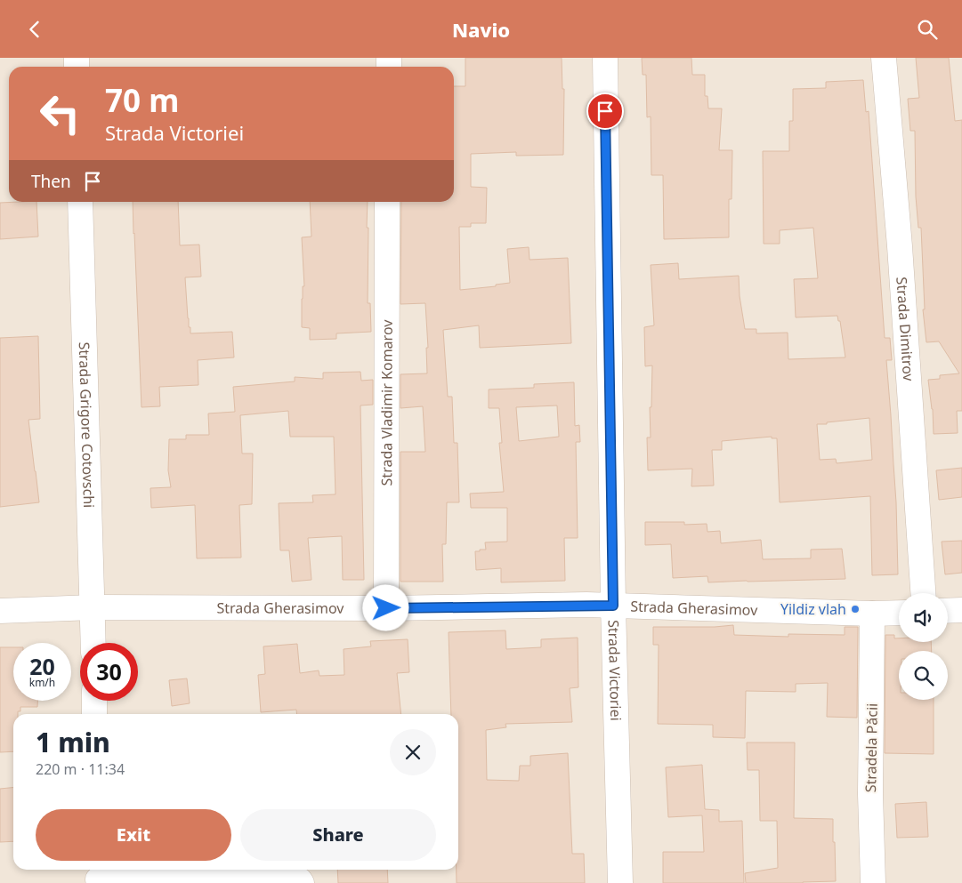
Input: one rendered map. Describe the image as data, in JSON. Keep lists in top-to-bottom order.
{
  "streets": {
    "street": [
      "Strada Dimitrov",
      "Strada Vladimir Komarov",
      "Strada Grigore Cotovschi",
      "Strada Gherasimov",
      "Strada Victoriei",
      "Stradela Păcii"
    ]
  },
  "crossings": [
    ["Strada Vladimir Komarov", "Strada Gherasimov"],
    ["Strada Grigore Cotovschi", "Strada Gherasimov"],
    ["Strada Gherasimov", "Strada Victoriei"],
    ["Strada Gherasimov", "Stradela Păcii"]
  ],
  "places": ["Yildiz vlah"],
  "page": {
    "header": "Navio",
    "turn": ["70 m", "Strada Victoriei"],
    "then": "Then",
    "speed": "20 km/h",
    "limit": "30",
    "heading": ["1 min", "220 m · 11:34"],
    "buttons": ["Exit", "Share"]
  }
}
